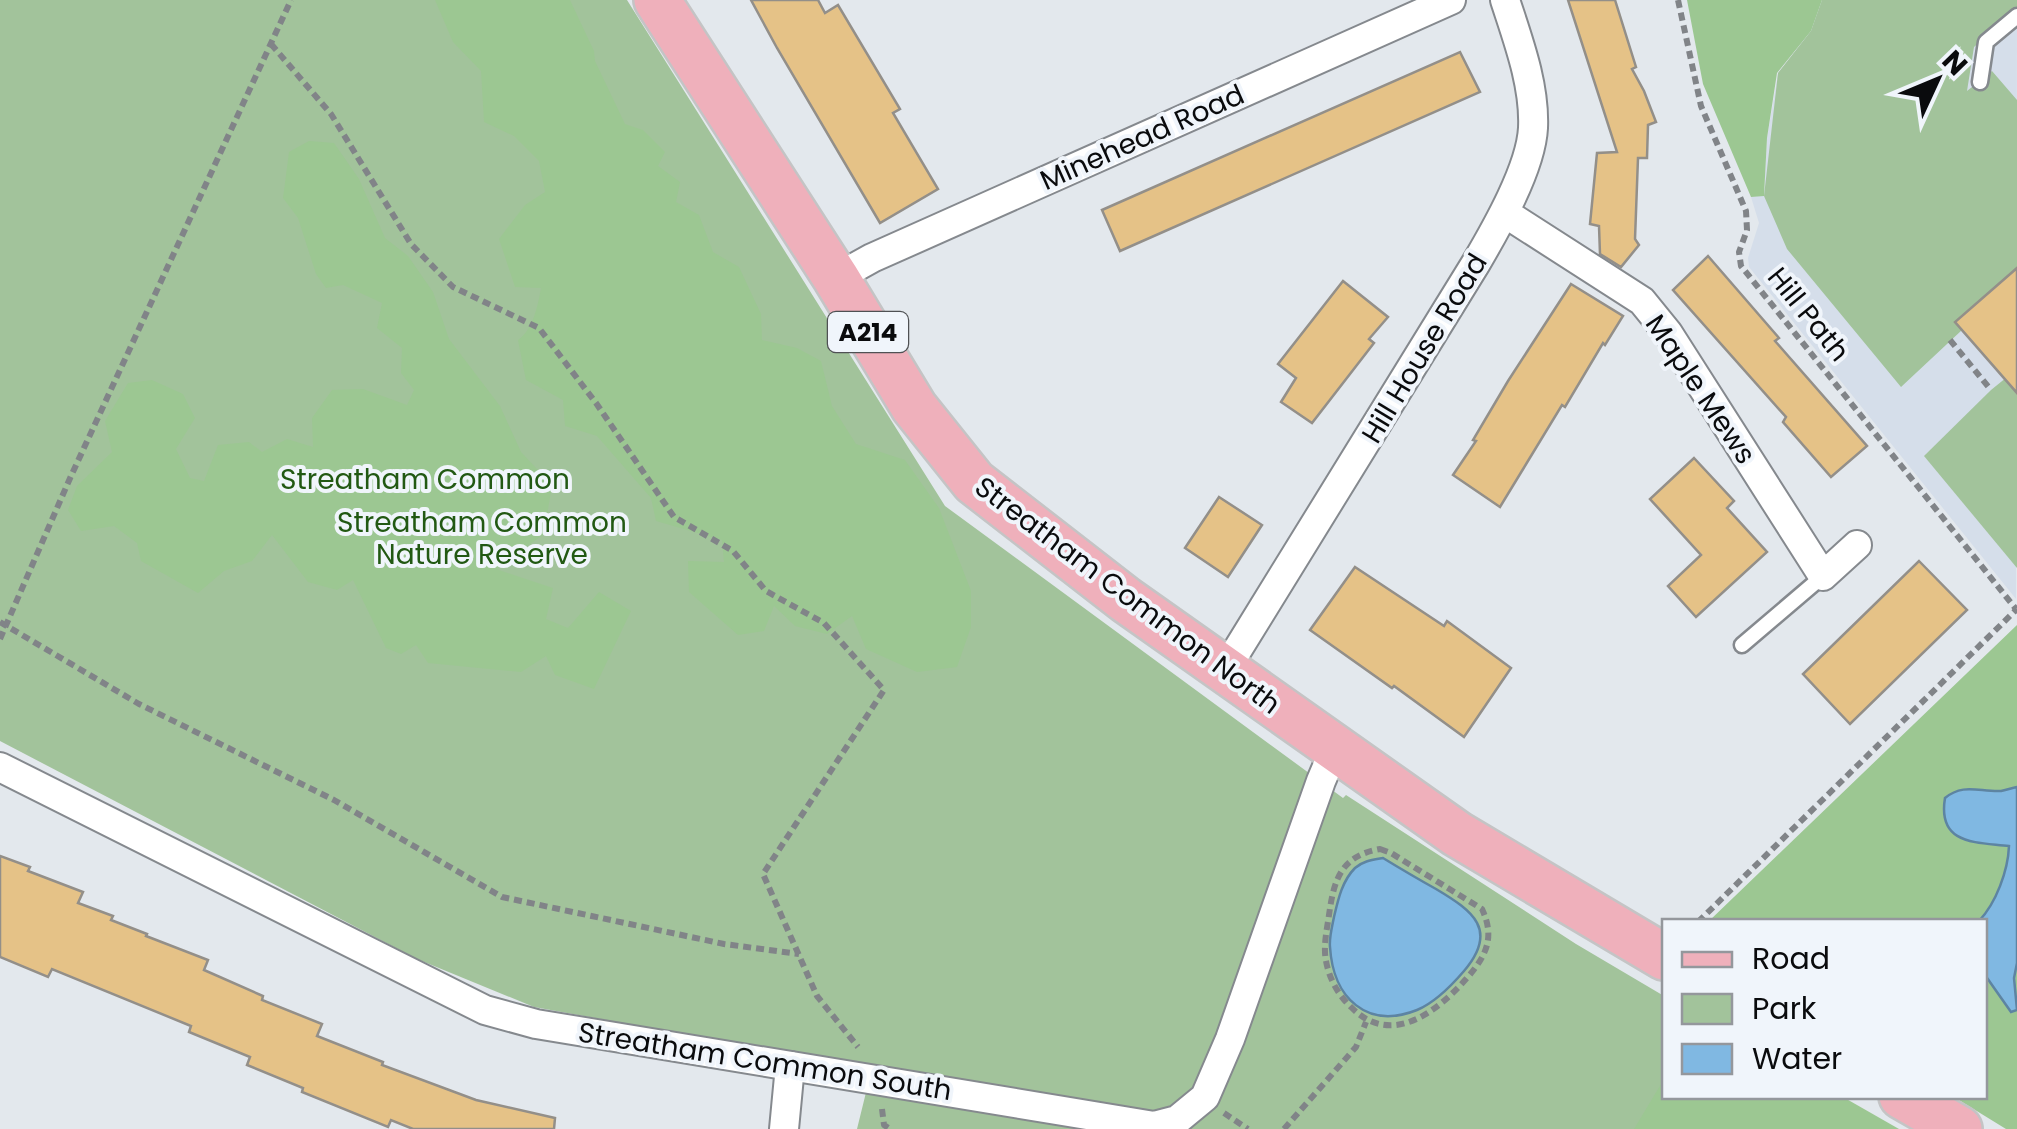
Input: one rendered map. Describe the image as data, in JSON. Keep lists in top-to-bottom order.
{
  "streets": {
    "main road": ["A214", "Streatham Common North"],
    "street": [
      "Minehead Road",
      "Hill House Road",
      "Maple Mews",
      "Streatham Common South"
    ],
    "path": ["Hill Path"]
  },
  "crossings": [
    ["Minehead Road", "Streatham Common North"],
    ["Hill House Road", "Maple Mews"],
    ["Hill House Road", "Streatham Common North"],
    ["Streatham Common North", "Streatham Common South"]
  ],
  "parks": ["Streatham Common", "Streatham Common Nature Reserve"],
  "legend": ["Road", "Park", "Water"],
  "north": "top right"
}
